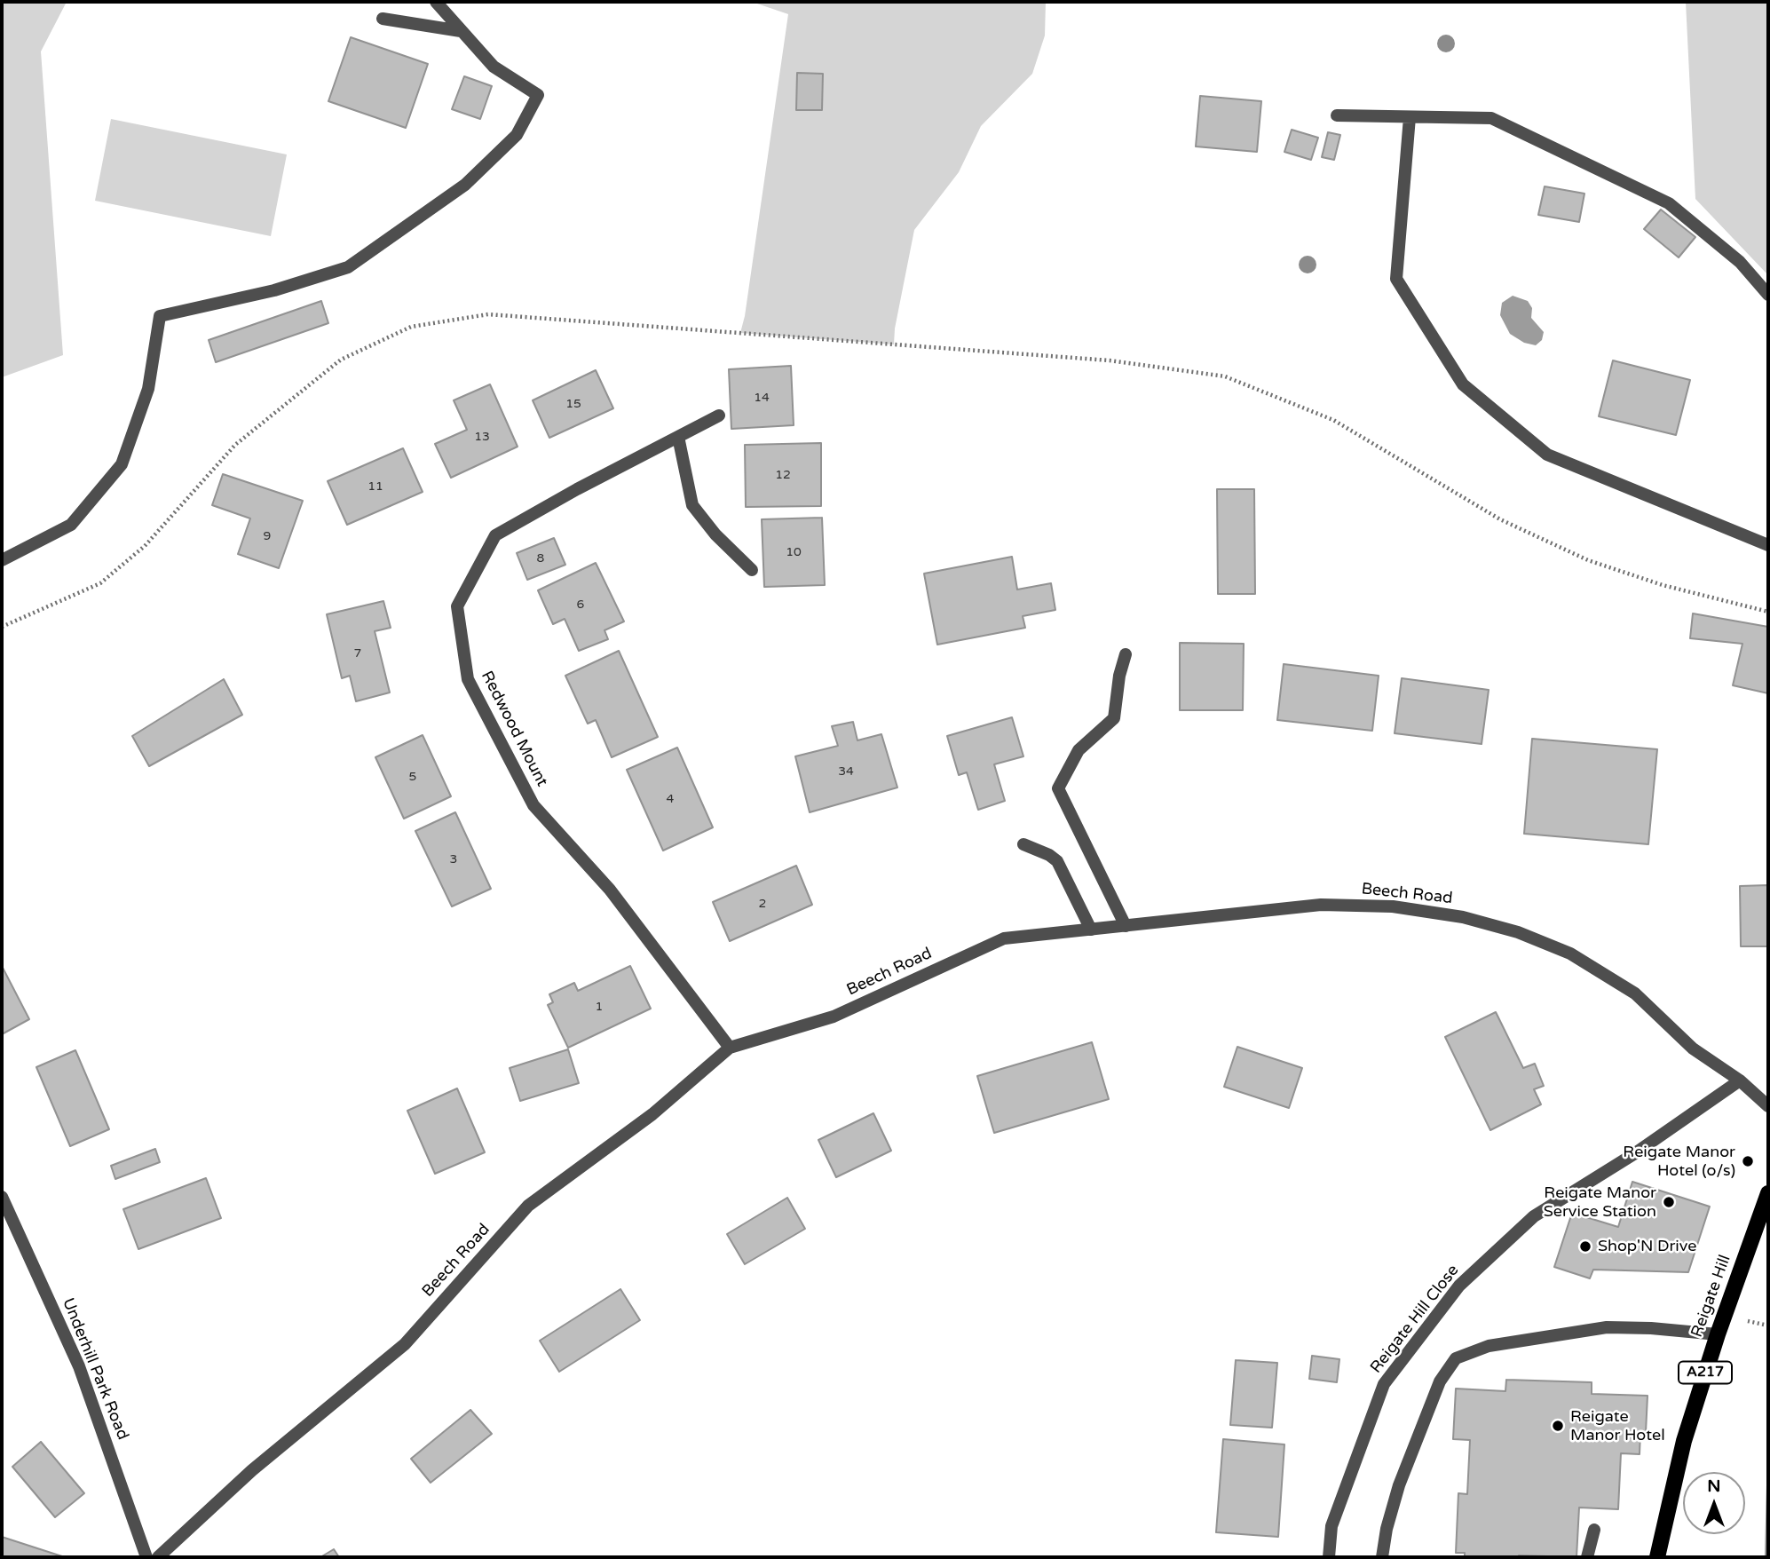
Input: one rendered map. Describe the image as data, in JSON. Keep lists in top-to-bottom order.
{
  "streets": {
    "main road": ["Reigate Hill", "A217"],
    "street": [
      "Redwood Mount",
      "Beech Road",
      "Reigate Hill Close",
      "Underhill Park Road"
    ]
  },
  "crossings": [
    ["Redwood Mount", "Beech Road"],
    ["Beech Road", "Reigate Hill Close"]
  ],
  "places": [
    "Reigate Manor Hotel (o/s)",
    "Reigate Manor Service Station",
    "Shop'N Drive",
    "Reigate Manor Hotel"
  ],
  "house_numbers": [
    "14",
    "15",
    "13",
    "12",
    "11",
    "9",
    "10",
    "8",
    "6",
    "7",
    "34",
    "5",
    "4",
    "3",
    "2",
    "1"
  ],
  "north": "top"
}
